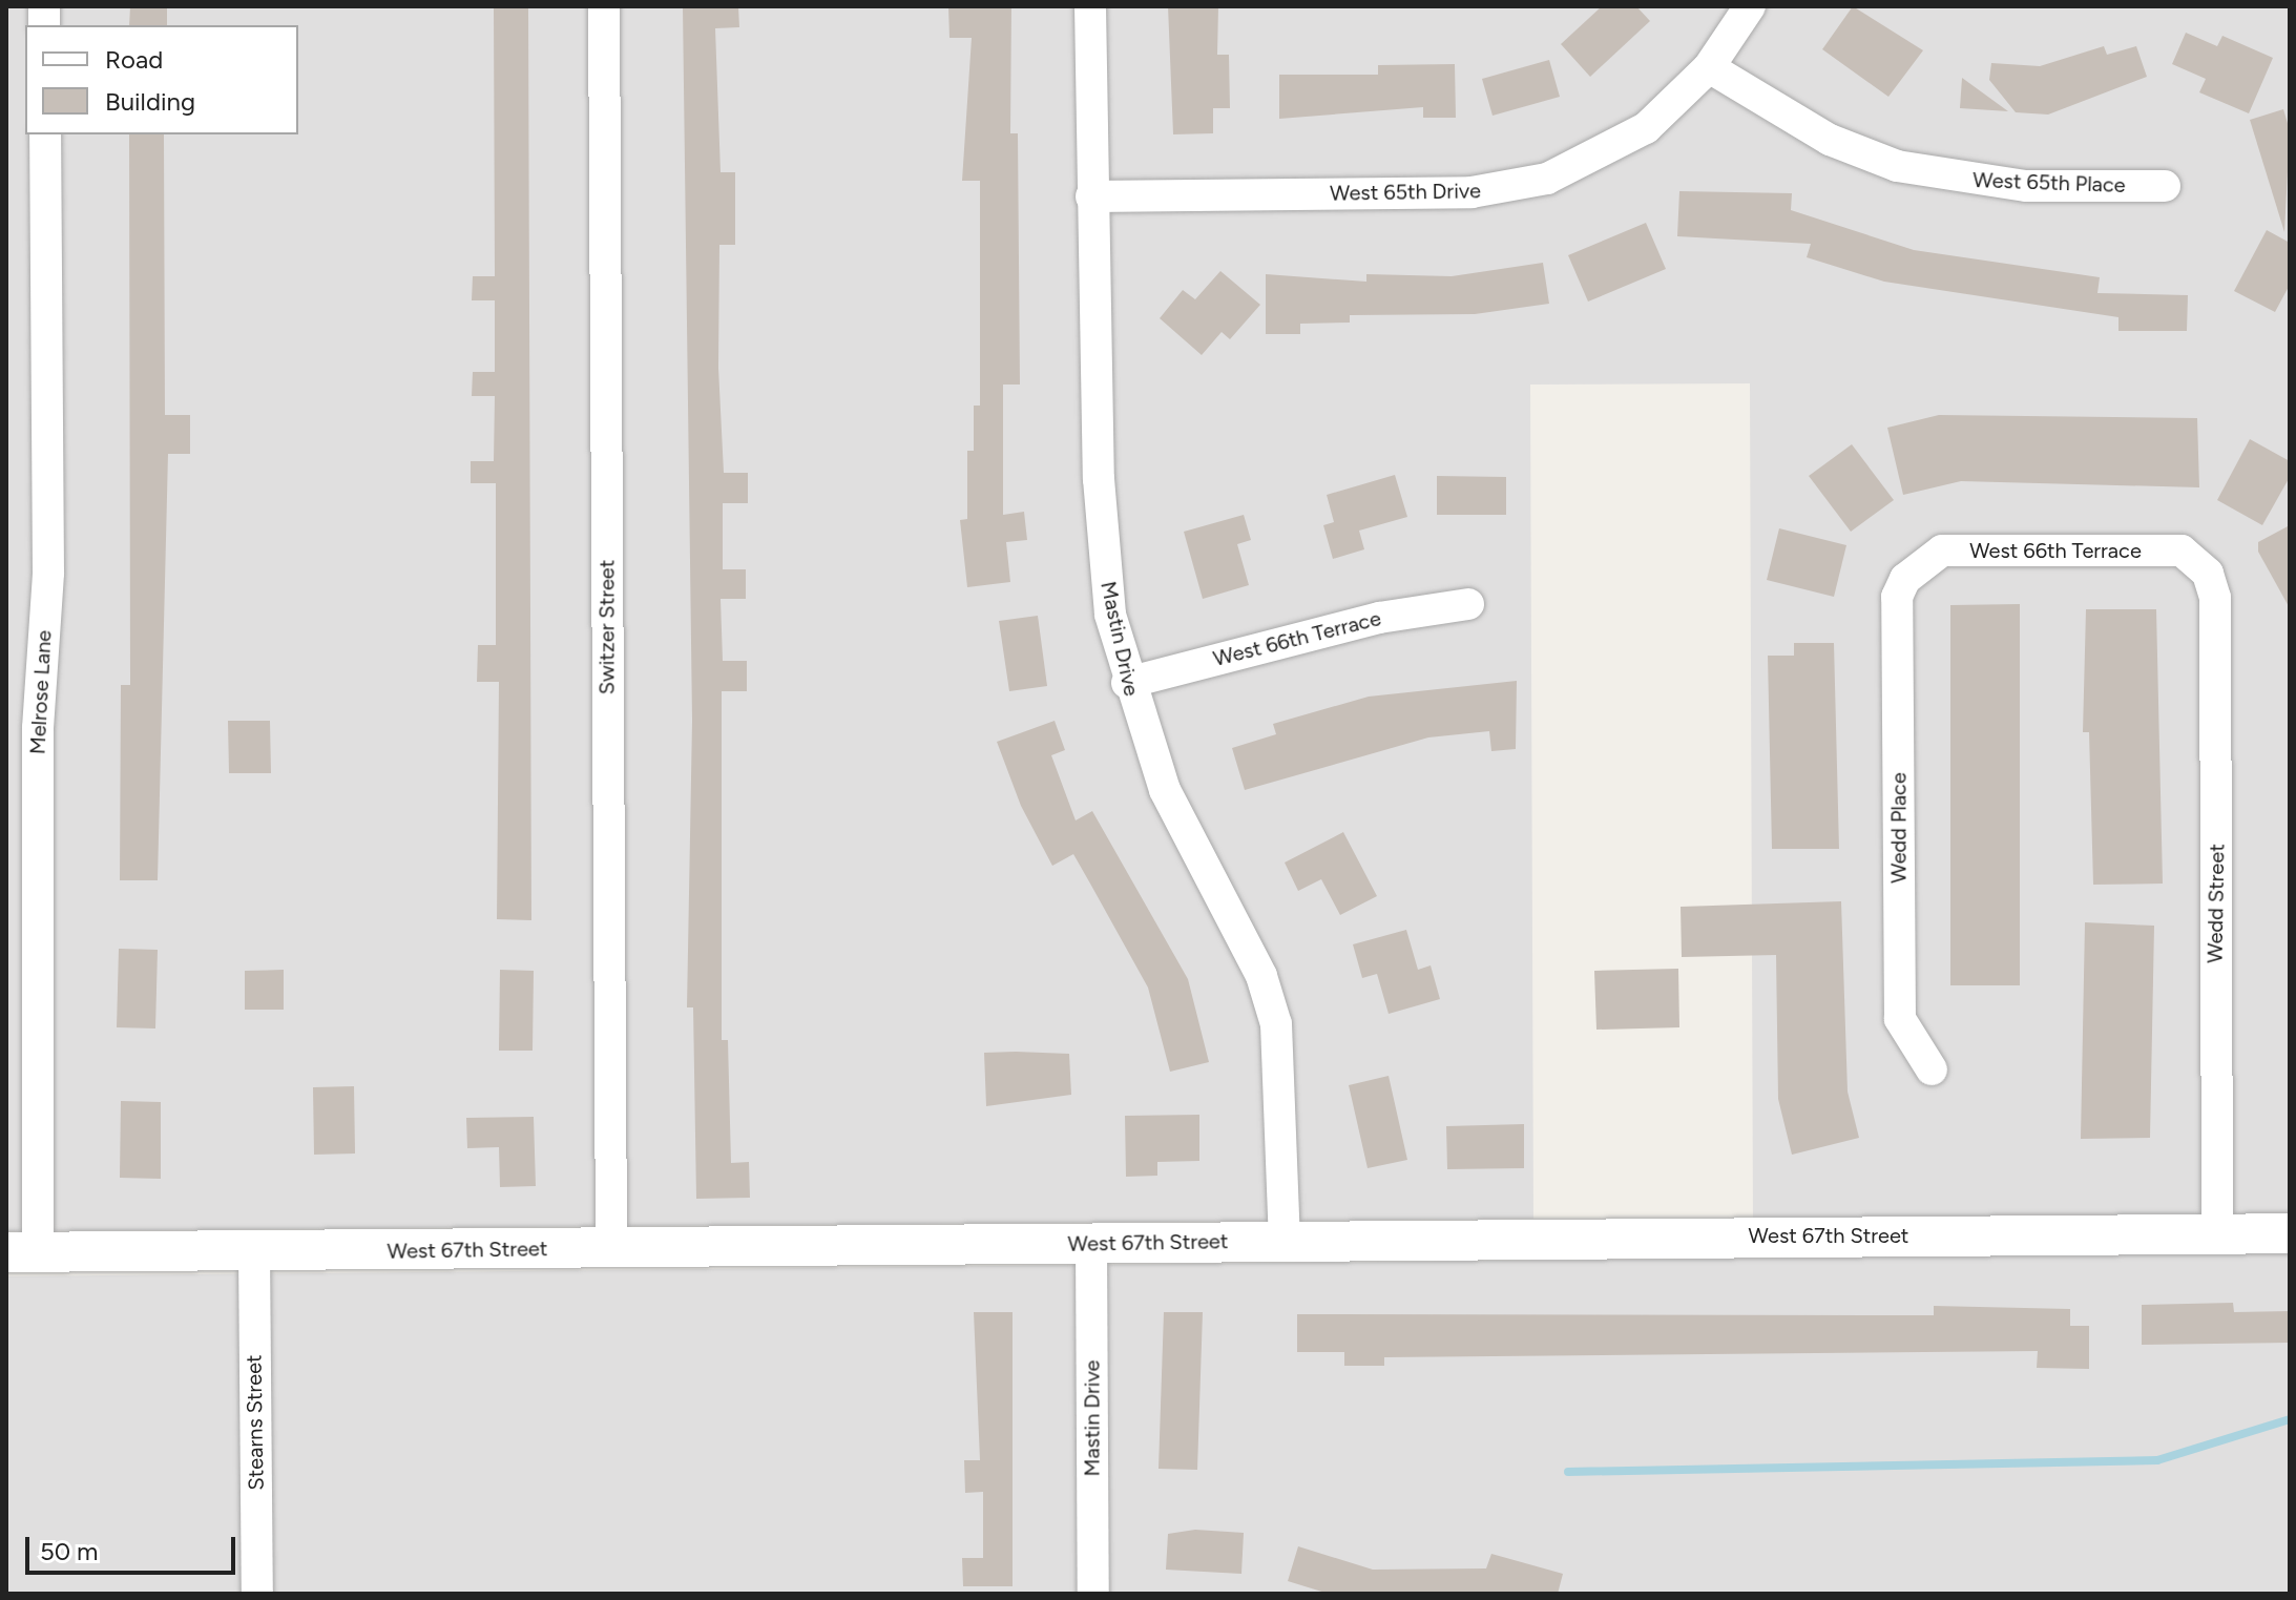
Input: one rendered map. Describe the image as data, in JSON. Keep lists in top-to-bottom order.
{
  "streets": {
    "street": [
      "West 65th Place",
      "West 65th Drive",
      "West 66th Terrace",
      "Switzer Street",
      "Mastin Drive",
      "Melrose Lane",
      "Wedd Place",
      "Wedd Street",
      "West 67th Street",
      "Stearns Street"
    ]
  },
  "crossings": [
    ["West 65th Place", "West 65th Drive"],
    ["West 65th Drive", "Mastin Drive"],
    ["West 66th Terrace", "Mastin Drive"],
    ["West 66th Terrace", "Wedd Place"],
    ["West 66th Terrace", "Wedd Street"],
    ["Switzer Street", "West 67th Street"],
    ["Mastin Drive", "West 67th Street"],
    ["Melrose Lane", "West 67th Street"],
    ["Wedd Street", "West 67th Street"],
    ["West 67th Street", "Stearns Street"]
  ],
  "legend": ["Road", "Building"],
  "scale_bar": "50 m"
}
